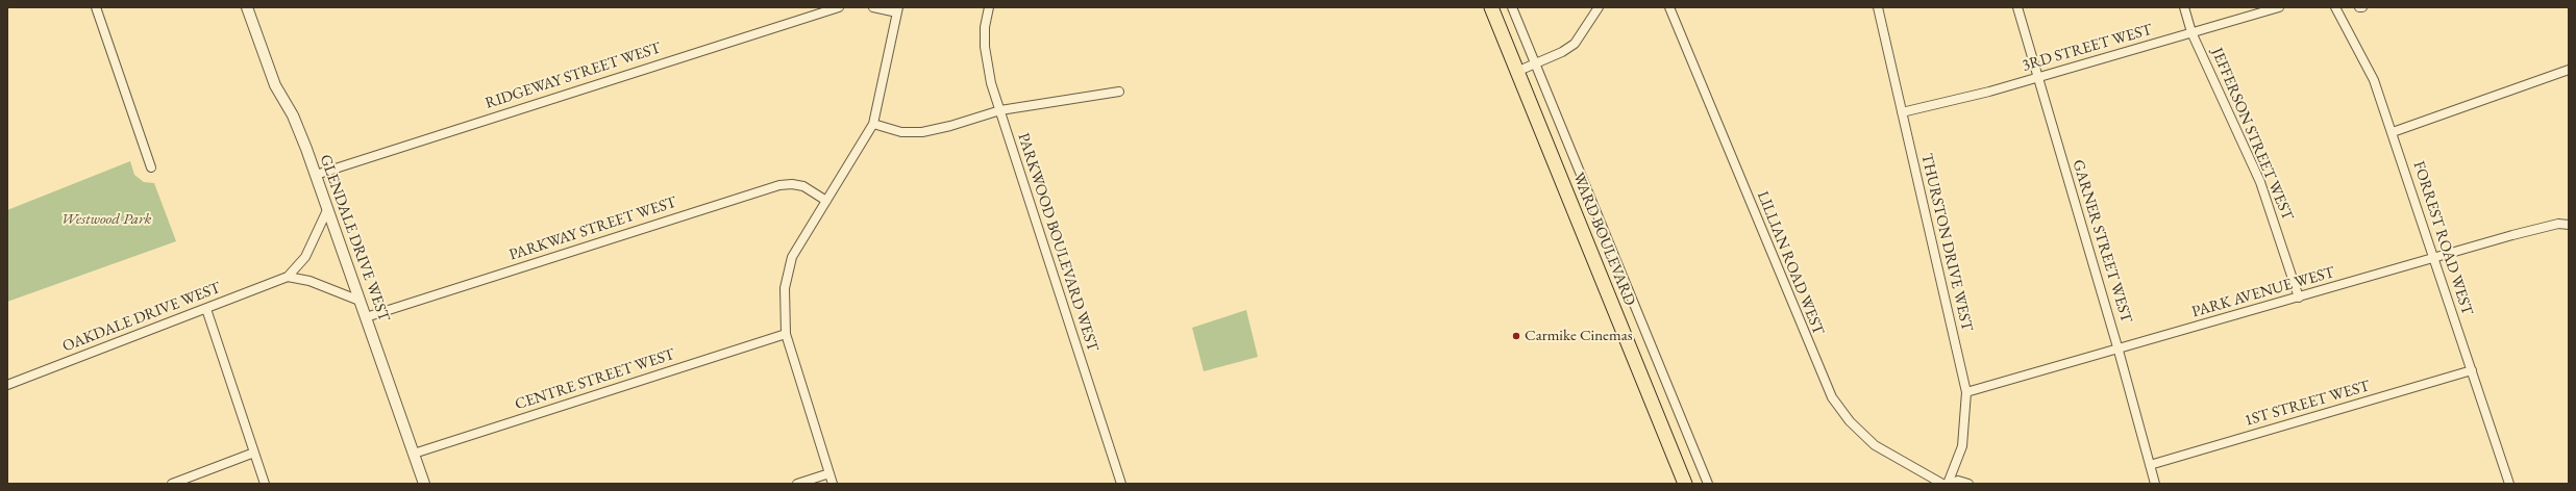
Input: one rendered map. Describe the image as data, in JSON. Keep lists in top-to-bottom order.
{
  "streets": {
    "main road": ["WARD BOULEVARD"],
    "street": [
      "3RD STREET WEST",
      "RIDGEWAY STREET WEST",
      "JEFFERSON STREET WEST",
      "PARKWAY STREET WEST",
      "GLENDALE DRIVE WEST",
      "FORREST ROAD WEST",
      "GARNER STREET WEST",
      "PARKWOOD BOULEVARD WEST",
      "THURSTON DRIVE WEST",
      "LILLIAN ROAD WEST",
      "PARK AVENUE WEST",
      "OAKDALE DRIVE WEST",
      "CENTRE STREET WEST",
      "1ST STREET WEST"
    ]
  },
  "crossings": [
    ["3RD STREET WEST", "JEFFERSON STREET WEST"],
    ["3RD STREET WEST", "GARNER STREET WEST"],
    ["3RD STREET WEST", "THURSTON DRIVE WEST"],
    ["RIDGEWAY STREET WEST", "GLENDALE DRIVE WEST"],
    ["JEFFERSON STREET WEST", "PARK AVENUE WEST"],
    ["PARKWAY STREET WEST", "GLENDALE DRIVE WEST"],
    ["GLENDALE DRIVE WEST", "OAKDALE DRIVE WEST"],
    ["GLENDALE DRIVE WEST", "CENTRE STREET WEST"],
    ["FORREST ROAD WEST", "PARK AVENUE WEST"],
    ["FORREST ROAD WEST", "1ST STREET WEST"],
    ["GARNER STREET WEST", "PARK AVENUE WEST"],
    ["GARNER STREET WEST", "1ST STREET WEST"],
    ["THURSTON DRIVE WEST", "PARK AVENUE WEST"]
  ],
  "parks": ["Westwood Park"],
  "places": ["Carmike Cinemas"]
}
